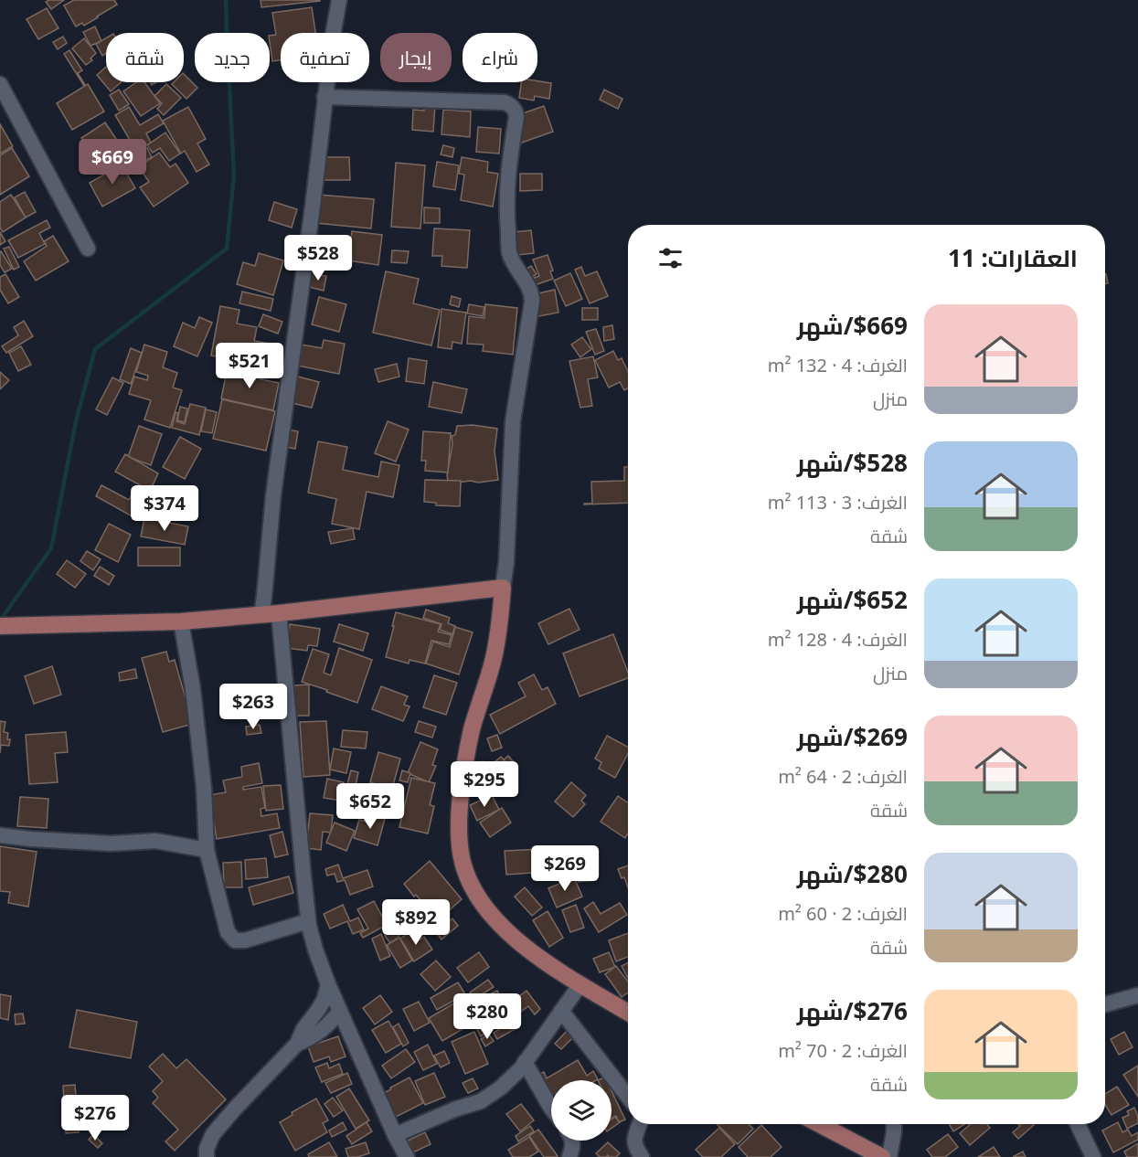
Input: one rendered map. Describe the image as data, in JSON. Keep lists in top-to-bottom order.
{
  "page": {
    "chip": [
      "شراء",
      "إيجار",
      "تصفية",
      "جديد",
      "شقة"
    ],
    "price": [
      "$669",
      "$528",
      "$521",
      "$374",
      "$263",
      "$295",
      "$652",
      "$269",
      "$892",
      "$280",
      "$276"
    ],
    "heading": "العقارات: 11",
    "list": [
      {
        "name": "$669/شهر",
        "note": "الغرف: 4 · 132 m² · منزل"
      },
      {
        "name": "$528/شهر",
        "note": "الغرف: 3 · 113 m² · شقة"
      },
      {
        "name": "$652/شهر",
        "note": "الغرف: 4 · 128 m² · منزل"
      },
      {
        "name": "$269/شهر",
        "note": "الغرف: 2 · 64 m² · شقة"
      },
      {
        "name": "$280/شهر",
        "note": "الغرف: 2 · 60 m² · شقة"
      },
      {
        "name": "$276/شهر",
        "note": "الغرف: 2 · 70 m² · شقة"
      }
    ]
  }
}
